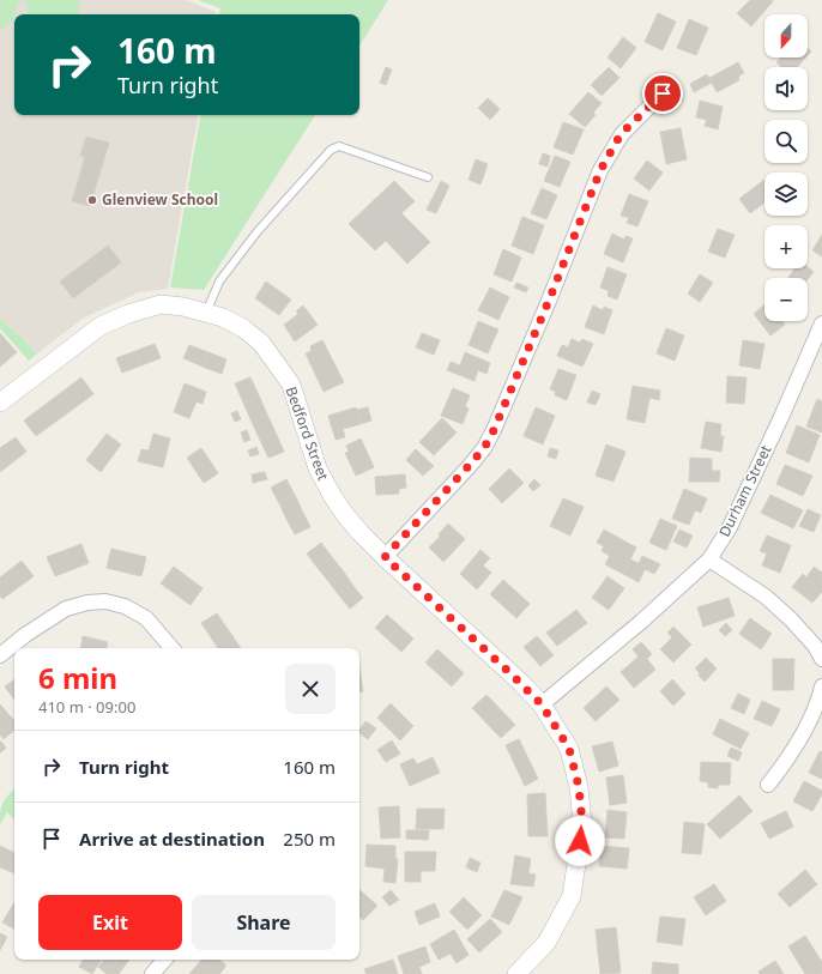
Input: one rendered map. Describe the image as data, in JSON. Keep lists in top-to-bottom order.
{
  "streets": {
    "street": ["Bedford Street", "Durham Street"]
  },
  "crossings": [
    ["Bedford Street", "Durham Street"]
  ],
  "places": ["Glenview School"],
  "north": "bottom",
  "page": {
    "map_buttons": ["+", "−"],
    "turn": ["160 m", "Turn right"],
    "heading": ["6 min", "410 m · 09:00"],
    "list": [
      {
        "name": "Turn right",
        "value": "160 m"
      },
      {
        "name": "Arrive at destination",
        "value": "250 m"
      }
    ],
    "buttons": ["Exit", "Share"]
  }
}
